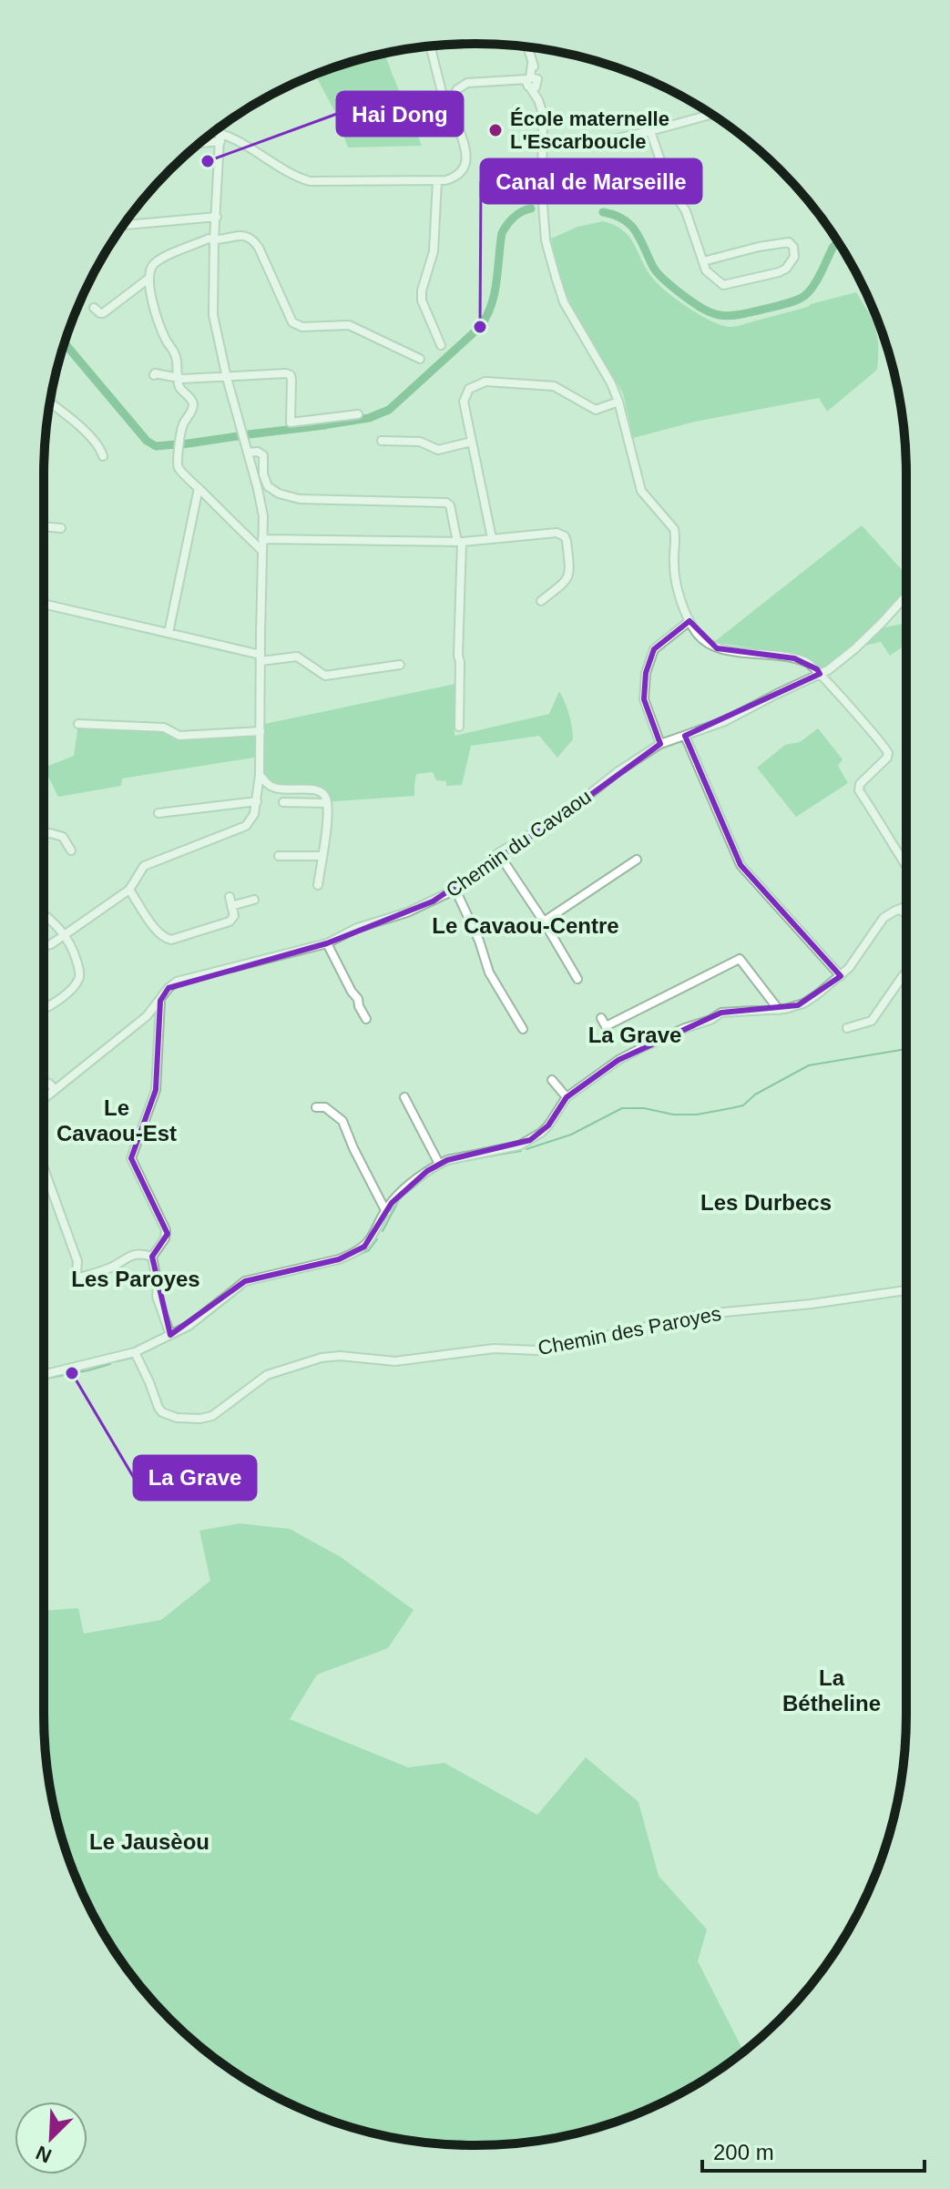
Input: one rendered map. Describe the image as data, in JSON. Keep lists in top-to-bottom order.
{
  "streets": {
    "street": ["Chemin du Cavaou", "Chemin des Paroyes"]
  },
  "districts": [
    "Le Cavaou-Centre",
    "La Grave",
    "Le Cavaou-Est",
    "Les Durbecs",
    "Les Paroyes",
    "La Bétheline",
    "Le Jausèou"
  ],
  "places": [
    "École maternelle L'Escarboucle",
    "Hai Dong",
    "Canal de Marseille",
    "La Grave"
  ],
  "scale_bar": "200 m",
  "north": "bottom left"
}
